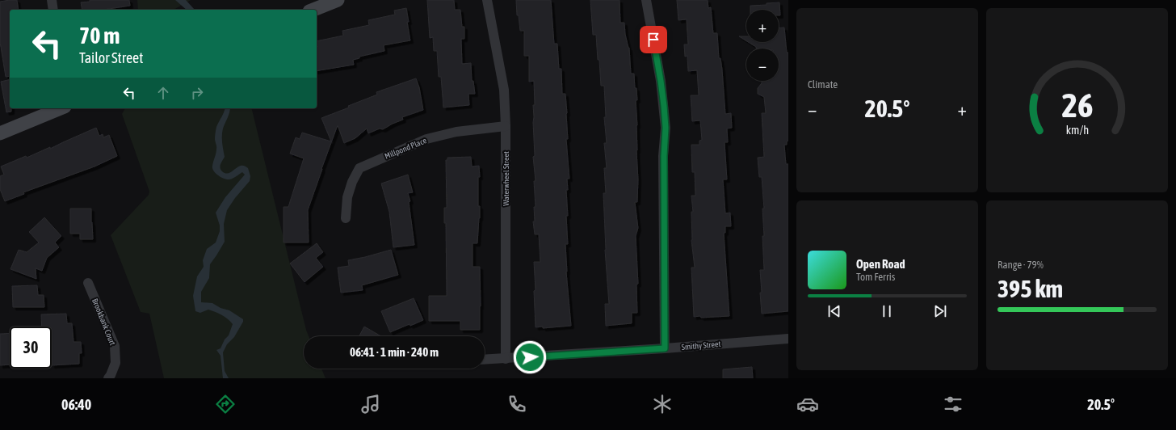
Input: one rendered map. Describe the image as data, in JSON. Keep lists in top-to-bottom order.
{
  "streets": {
    "street": [
      "Millpond Place",
      "Waterwheel Street",
      "Brookbank Court",
      "Smithy Street"
    ]
  },
  "crossings": [
    ["Millpond Place", "Waterwheel Street"],
    ["Waterwheel Street", "Smithy Street"]
  ],
  "page": {
    "tile": [
      "Climate",
      ["Range · 79%", "395 km"]
    ],
    "map_buttons": ["+", "−"],
    "turn": ["70 m", "Tailor Street"],
    "heat": ["−", "20.5°", "+"],
    "song": ["Open Road", "Tom Ferris"],
    "limit": "30",
    "trip": "06:41 · 1 min · 240 m",
    "tabs": ["06:40", "20.5°"],
    "gauge": ["26", "km/h"]
  }
}
